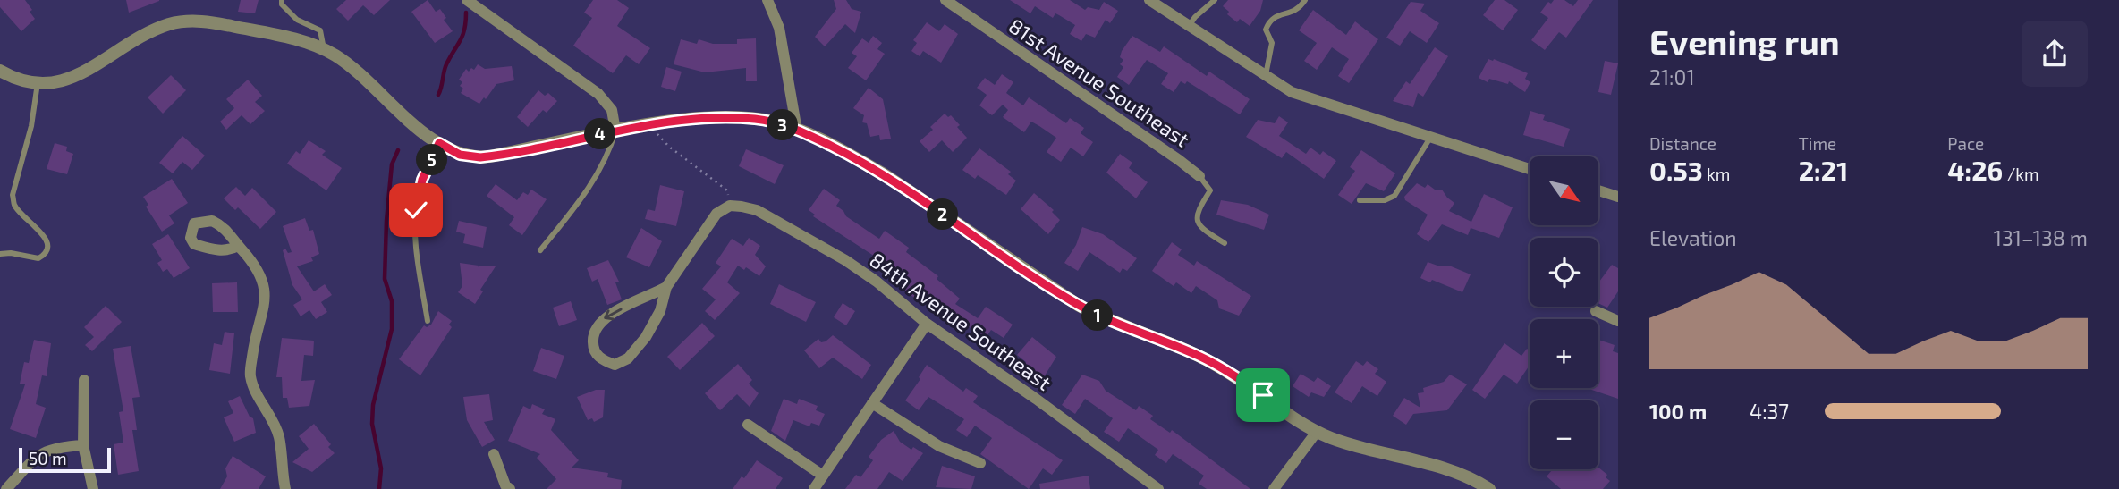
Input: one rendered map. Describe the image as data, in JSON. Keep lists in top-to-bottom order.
{
  "streets": {
    "street": ["81st Avenue Southeast", "84th Avenue Southeast"]
  },
  "scale_bar": "50 m",
  "north": "bottom right",
  "page": {
    "heading": ["Evening run", "21:01"],
    "stats": [
      ["Distance", "0.53 km"],
      ["Time", "2:21"],
      ["Pace", "4:26 /km"]
    ],
    "pins": [
      "3",
      "4",
      "5",
      "2",
      "1"
    ],
    "map_buttons": ["+", "−"],
    "chart": ["Elevation", "131–138 m"],
    "list": [
      {
        "name": "100 m",
        "note": "4:37"
      }
    ],
    "scale": "50 m"
  }
}
